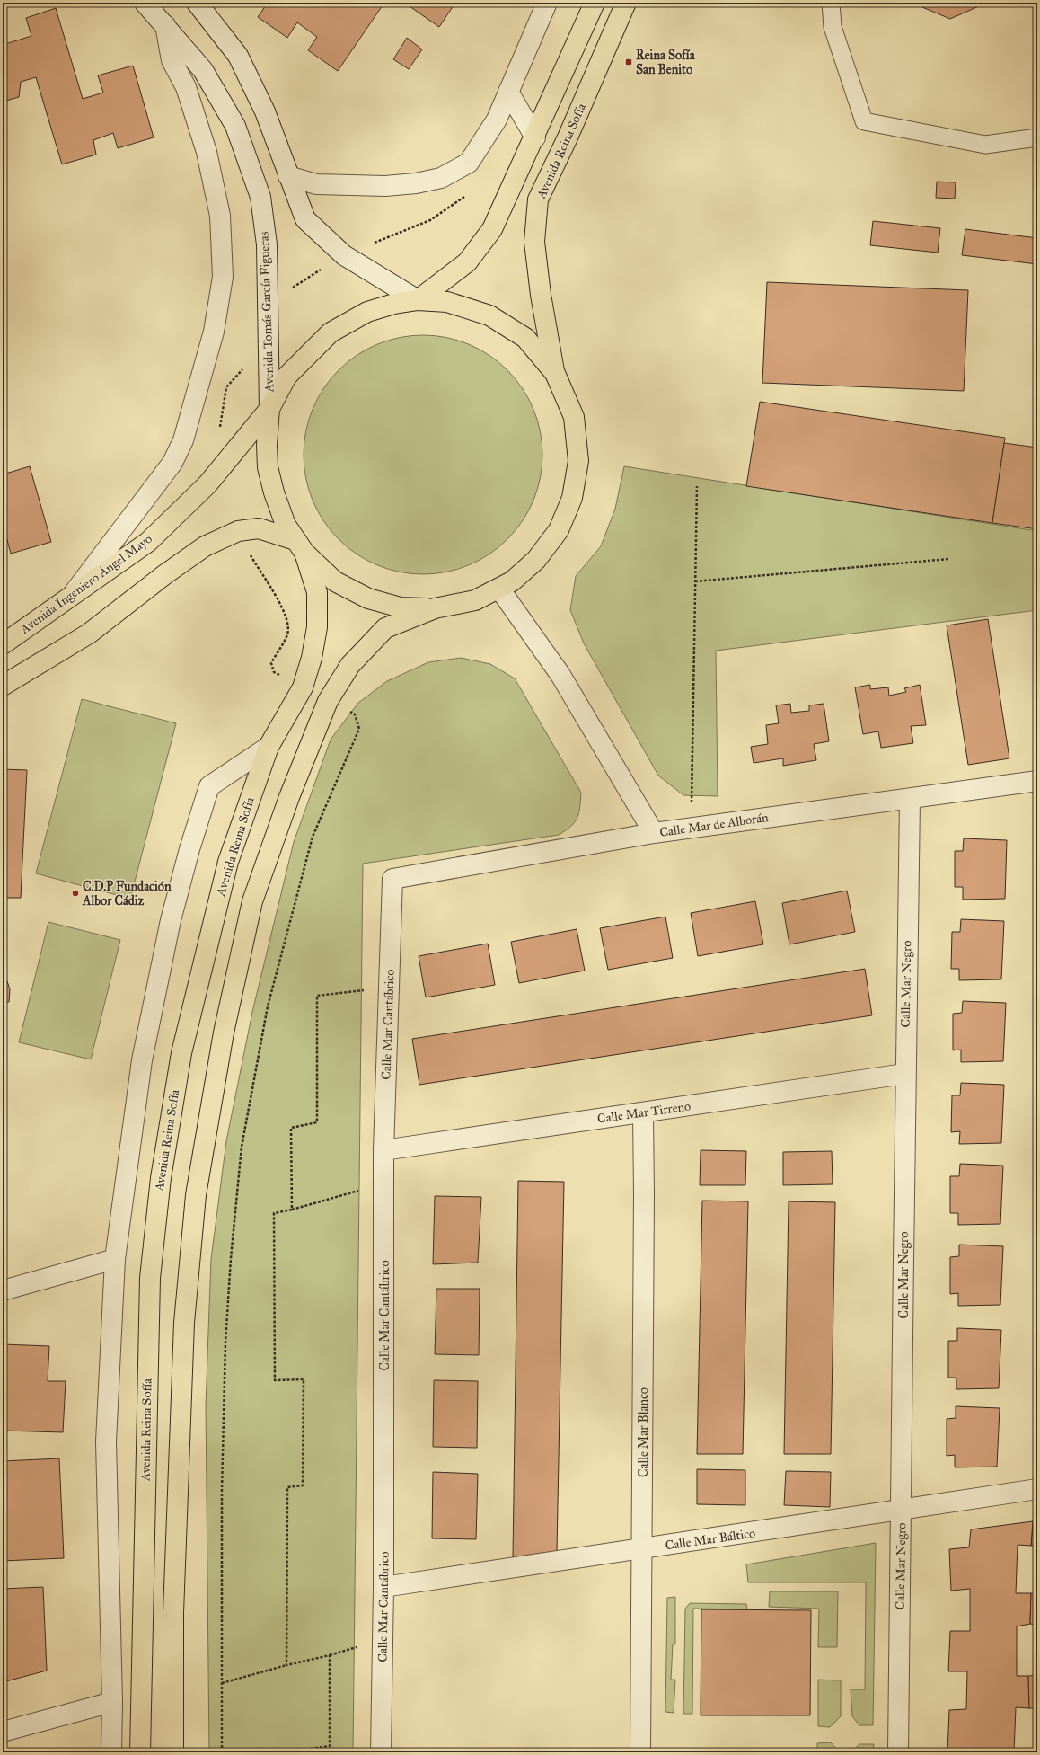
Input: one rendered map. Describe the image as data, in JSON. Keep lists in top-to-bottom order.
{
  "streets": {
    "main road": ["Avenida Reina Sofía", "Avenida Ingeniero Ángel Mayo"],
    "street": [
      "Avenida Tomás García Figueras",
      "Calle Mar de Alborán",
      "Calle Mar Negro",
      "Calle Mar Cantábrico",
      "Calle Mar Tirreno",
      "Calle Mar Blanco",
      "Calle Mar Báltico"
    ]
  },
  "crossings": [
    ["Avenida Reina Sofía", "Avenida Tomás García Figueras"],
    ["Avenida Reina Sofía", "Avenida Ingeniero Ángel Mayo"],
    ["Avenida Tomás García Figueras", "Avenida Ingeniero Ángel Mayo"],
    ["Calle Mar de Alborán", "Calle Mar Negro"],
    ["Calle Mar de Alborán", "Calle Mar Cantábrico"],
    ["Calle Mar Negro", "Calle Mar Tirreno"],
    ["Calle Mar Negro", "Calle Mar Báltico"],
    ["Calle Mar Cantábrico", "Calle Mar Tirreno"],
    ["Calle Mar Cantábrico", "Calle Mar Báltico"],
    ["Calle Mar Tirreno", "Calle Mar Blanco"],
    ["Calle Mar Blanco", "Calle Mar Báltico"]
  ],
  "places": {
    "transit": ["Reina Sofía San Benito"],
    "other": ["C.D.P Fundación Albor Cádiz"]
  }
}
